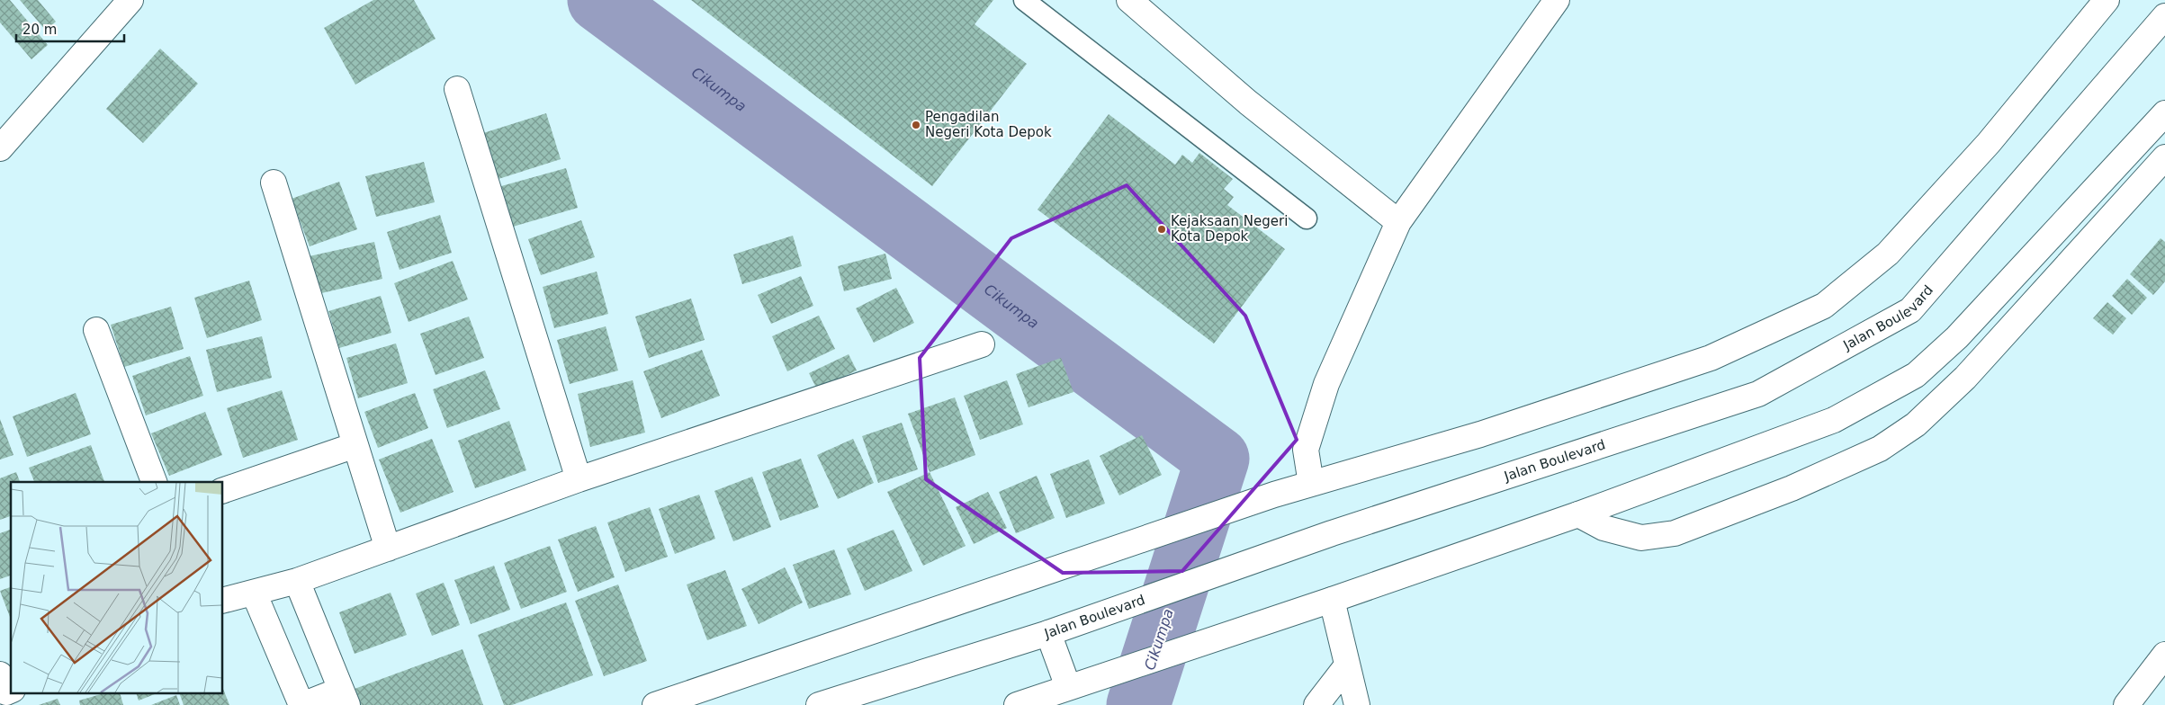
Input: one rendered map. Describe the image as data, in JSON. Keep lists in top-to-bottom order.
{
  "streets": {
    "street": ["Jalan Boulevard"]
  },
  "water": ["Cikumpa"],
  "places": ["Pengadilan Negeri Kota Depok", "Kejaksaan Negeri Kota Depok"],
  "scale_bar": "20 m"
}
